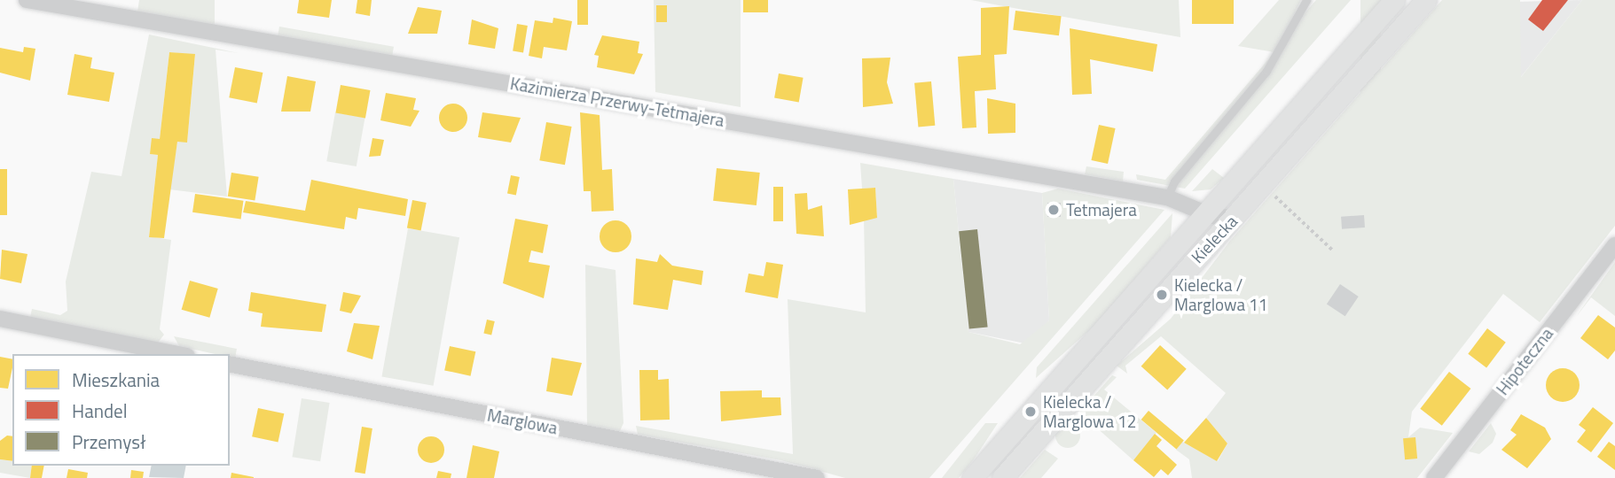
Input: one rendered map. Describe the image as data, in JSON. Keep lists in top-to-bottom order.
{
  "streets": {
    "main road": ["Kielecka"],
    "street": ["Kazimierza Przerwy-Tetmajera", "Hipoteczna", "Marglowa"]
  },
  "crossings": [
    ["Kazimierza Przerwy-Tetmajera", "Kielecka"]
  ],
  "places": ["Tetmajera", "Kielecka / Marglowa 11", "Kielecka / Marglowa 12"],
  "legend": ["Mieszkania", "Handel", "Przemysł"]
}
